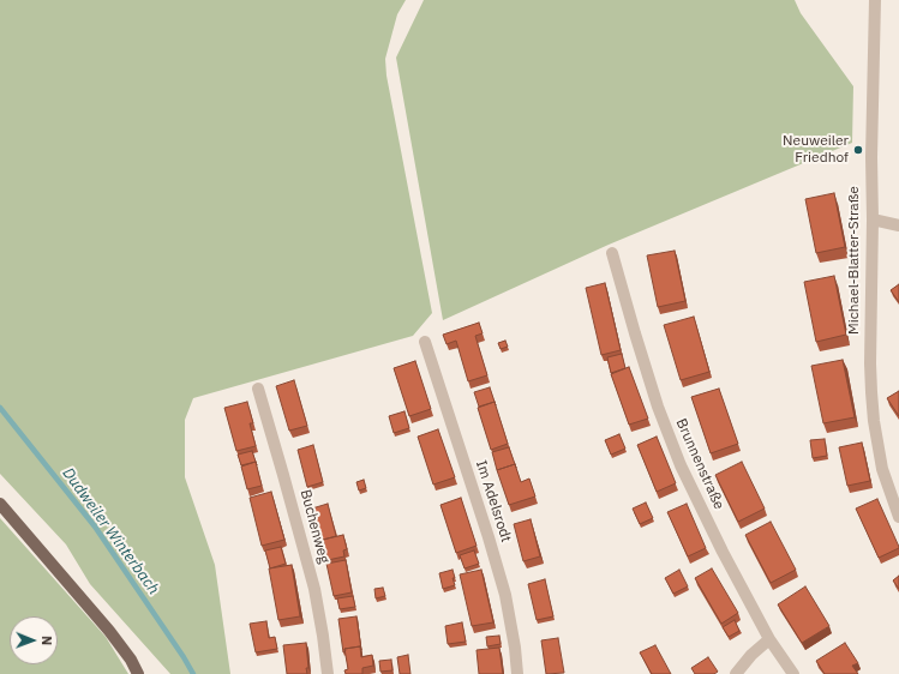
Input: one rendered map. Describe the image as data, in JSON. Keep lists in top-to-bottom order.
{
  "streets": {
    "street": [
      "Michael-Blatter-Straße",
      "Brunnenstraße",
      "Im Adelsrodt",
      "Buchenweg"
    ]
  },
  "water": ["Dudweiler Winterbach"],
  "places": ["Neuweiler Friedhof"],
  "north": "right"
}
